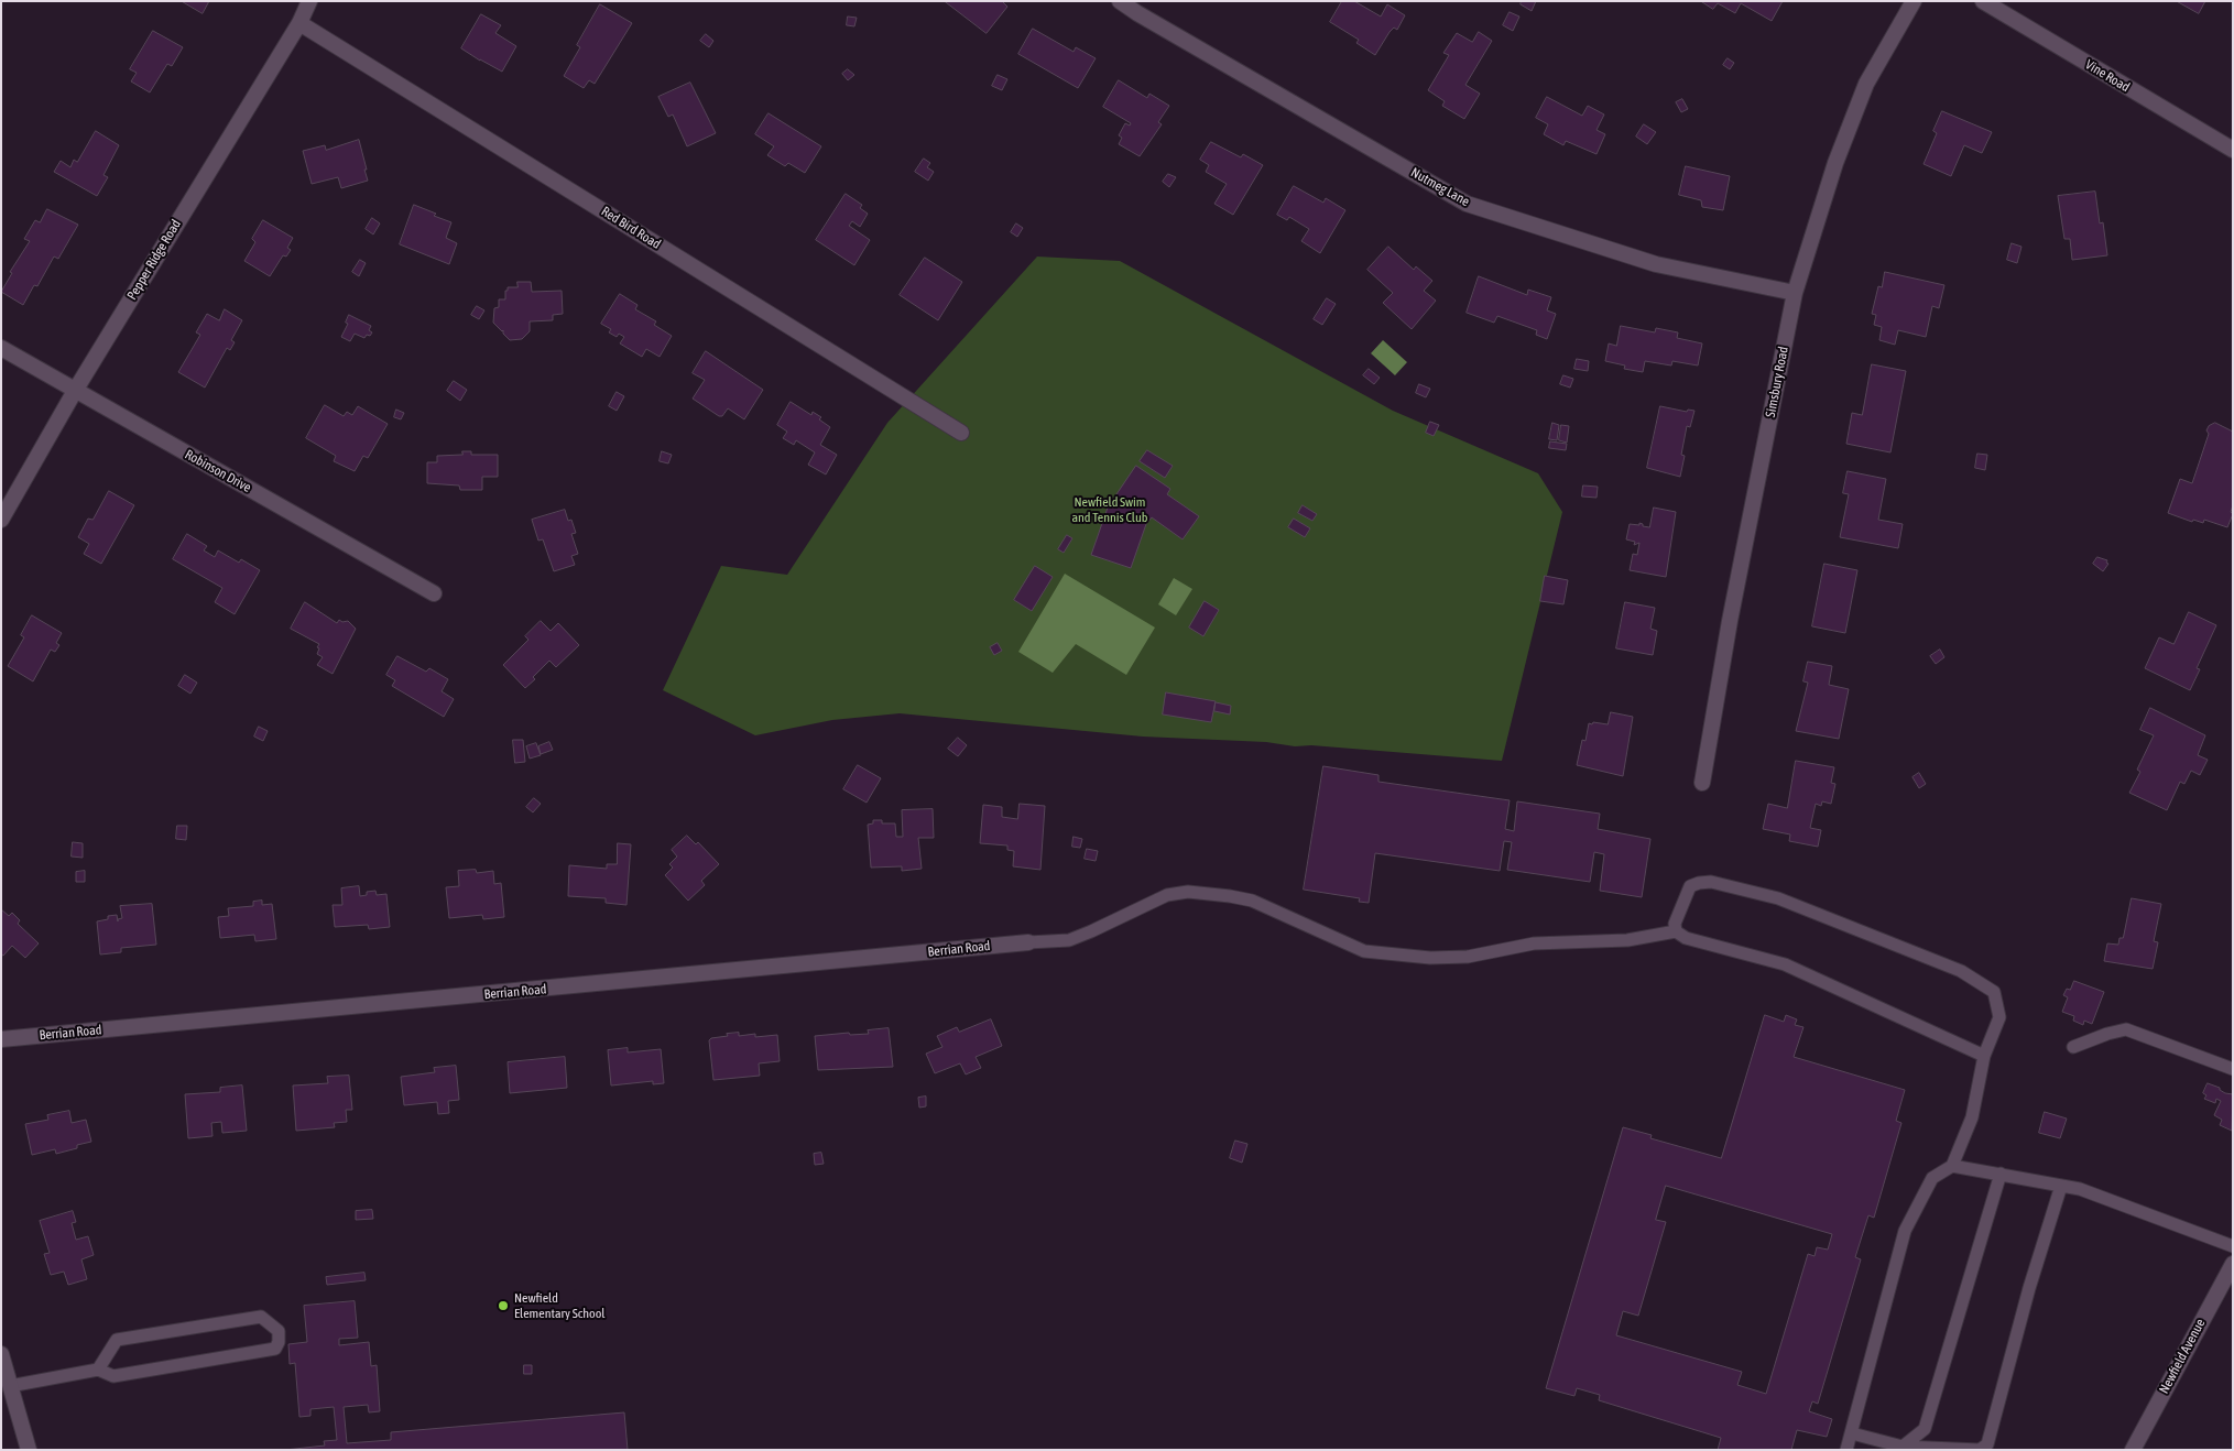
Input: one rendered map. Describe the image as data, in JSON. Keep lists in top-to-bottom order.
{
  "streets": {
    "street": [
      "Vine Road",
      "Nutmeg Lane",
      "Red Bird Road",
      "Pepper Ridge Road",
      "Simsbury Road",
      "Robinson Drive",
      "Berrian Road",
      "Newfield Avenue"
    ]
  },
  "crossings": [
    ["Nutmeg Lane", "Simsbury Road"],
    ["Red Bird Road", "Pepper Ridge Road"],
    ["Pepper Ridge Road", "Robinson Drive"]
  ],
  "parks": ["Newfield Swim and Tennis Club"],
  "places": ["Newfield Elementary School"]
}
